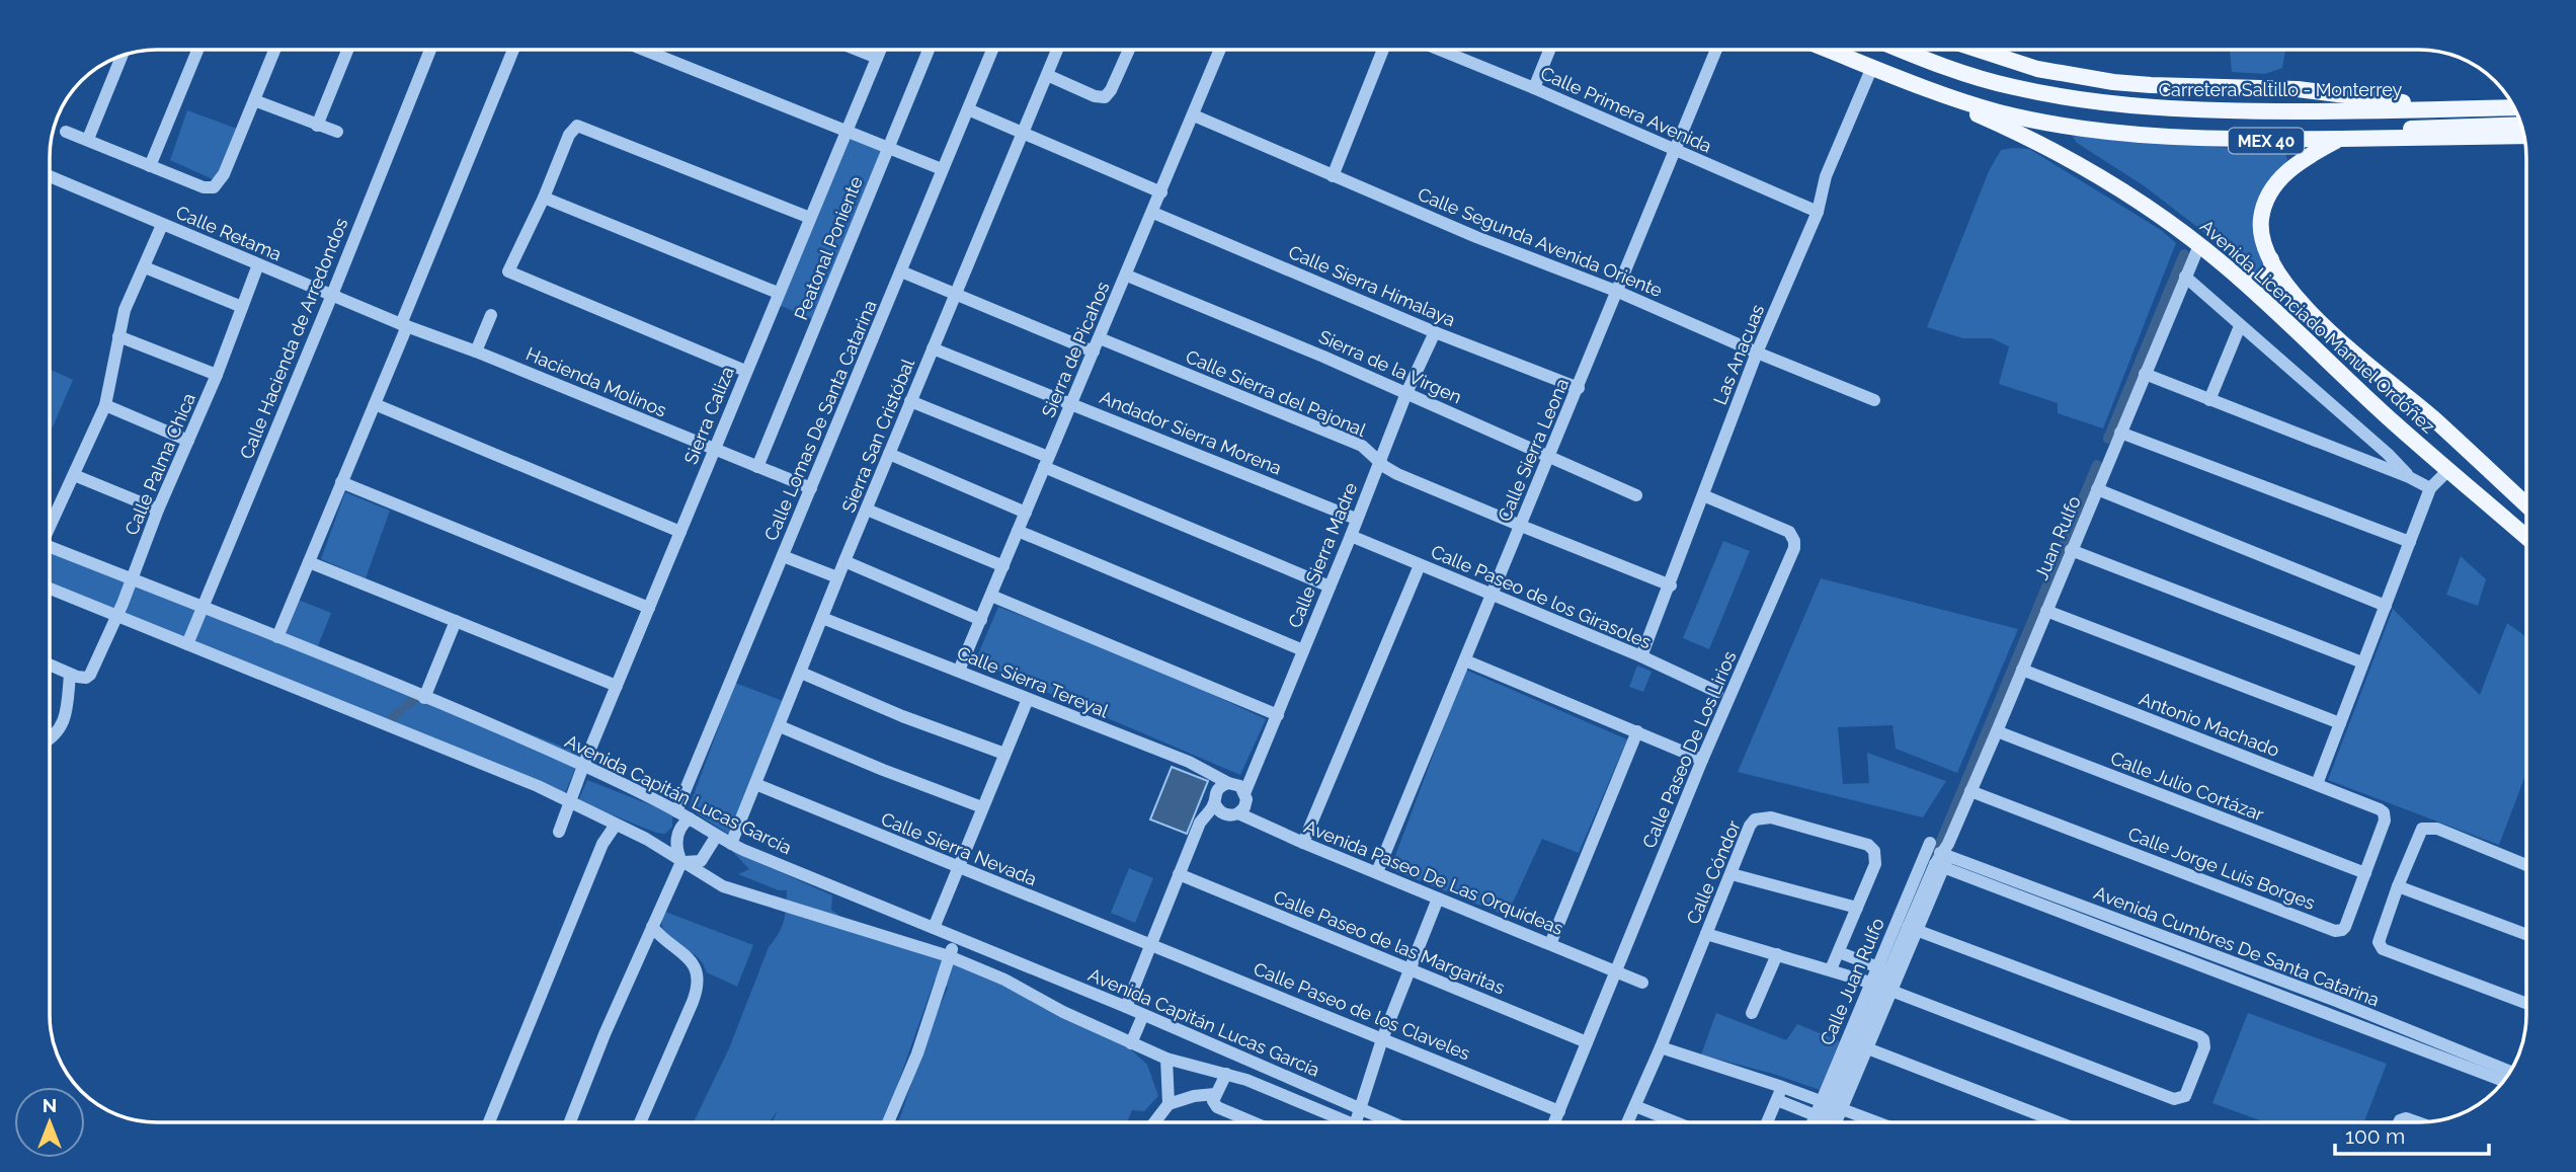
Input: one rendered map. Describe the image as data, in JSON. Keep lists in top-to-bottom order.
{
  "streets": {
    "main road": ["Carretera Saltillo - Monterrey", "MEX 40", "Avenida Licenciado Manuel Ordóñez"],
    "street": [
      "Calle Primera Avenida",
      "Calle Retama",
      "Calle Segunda Avenida Oriente",
      "Peatonal Poniente",
      "Calle Sierra Himalaya",
      "Calle Hacienda de Arredondos",
      "Sierra de Picahos",
      "Las Anacuas",
      "Sierra de la Virgen",
      "Hacienda Molinos",
      "Calle Sierra del Pajonal",
      "Sierra Caliza",
      "Calle Lomas De Santa Catarina",
      "Andador Sierra Morena",
      "Sierra San Cristóbal",
      "Calle Sierra Leona",
      "Calle Palma Chica",
      "Juan Rulfo",
      "Calle Sierra Madre",
      "Calle Paseo de los Girasoles",
      "Calle Sierra Tereyal",
      "Antonio Machado",
      "Calle Paseo De Los Lirios",
      "Calle Julio Cortázar",
      "Avenida Capitán Lucas García",
      "Calle Sierra Nevada",
      "Calle Jorge Luis Borges",
      "Calle Cóndor",
      "Avenida Paseo De Las Orquídeas",
      "Calle Paseo de las Margaritas",
      "Avenida Cumbres De Santa Catarina",
      "Calle Juan Rulfo",
      "Calle Paseo de los Claveles"
    ]
  },
  "crossings": [
    ["Calle Primera Avenida", "Las Anacuas"],
    ["Calle Primera Avenida", "Calle Sierra Leona"],
    ["MEX 40", "Avenida Licenciado Manuel Ordóñez"],
    ["MEX 40", "Las Anacuas"],
    ["Calle Retama", "Calle Hacienda de Arredondos"],
    ["Calle Retama", "Hacienda Molinos"],
    ["Calle Retama", "Calle Palma Chica"],
    ["Calle Segunda Avenida Oriente", "Sierra de Picahos"],
    ["Calle Segunda Avenida Oriente", "Las Anacuas"],
    ["Calle Segunda Avenida Oriente", "Calle Sierra Leona"],
    ["Peatonal Poniente", "Hacienda Molinos"],
    ["Calle Sierra Himalaya", "Sierra de Picahos"],
    ["Calle Sierra Himalaya", "Calle Sierra Leona"],
    ["Calle Sierra Himalaya", "Calle Sierra Madre"],
    ["Avenida Licenciado Manuel Ordóñez", "Juan Rulfo"],
    ["Calle Hacienda de Arredondos", "Avenida Capitán Lucas García"],
    ["Sierra de Picahos", "Sierra de la Virgen"],
    ["Sierra de Picahos", "Calle Sierra del Pajonal"],
    ["Sierra de Picahos", "Andador Sierra Morena"],
    ["Sierra de Picahos", "Calle Sierra Tereyal"],
    ["Las Anacuas", "Calle Sierra del Pajonal"],
    ["Las Anacuas", "Calle Paseo de los Girasoles"],
    ["Las Anacuas", "Calle Paseo De Los Lirios"],
    ["Sierra de la Virgen", "Calle Sierra Leona"],
    ["Sierra de la Virgen", "Calle Sierra Madre"],
    ["Hacienda Molinos", "Sierra Caliza"],
    ["Hacienda Molinos", "Calle Lomas De Santa Catarina"],
    ["Calle Sierra del Pajonal", "Calle Sierra Leona"],
    ["Calle Sierra del Pajonal", "Calle Sierra Madre"],
    ["Sierra Caliza", "Avenida Capitán Lucas García"],
    ["Calle Lomas De Santa Catarina", "Avenida Capitán Lucas García"],
    ["Andador Sierra Morena", "Sierra San Cristóbal"],
    ["Andador Sierra Morena", "Calle Sierra Madre"],
    ["Sierra San Cristóbal", "Calle Sierra Tereyal"],
    ["Sierra San Cristóbal", "Avenida Capitán Lucas García"],
    ["Sierra San Cristóbal", "Calle Sierra Nevada"],
    ["Calle Sierra Leona", "Calle Paseo de los Girasoles"],
    ["Calle Sierra Leona", "Avenida Paseo De Las Orquídeas"],
    ["Calle Palma Chica", "Avenida Capitán Lucas García"],
    ["Juan Rulfo", "Antonio Machado"],
    ["Juan Rulfo", "Calle Julio Cortázar"],
    ["Juan Rulfo", "Calle Jorge Luis Borges"],
    ["Juan Rulfo", "Avenida Cumbres De Santa Catarina"],
    ["Juan Rulfo", "Calle Juan Rulfo"],
    ["Calle Sierra Madre", "Calle Paseo de los Girasoles"],
    ["Calle Sierra Madre", "Calle Sierra Tereyal"],
    ["Calle Sierra Madre", "Avenida Paseo De Las Orquídeas"],
    ["Calle Sierra Tereyal", "Avenida Paseo De Las Orquídeas"],
    ["Antonio Machado", "Calle Jorge Luis Borges"],
    ["Calle Paseo De Los Lirios", "Avenida Paseo De Las Orquídeas"],
    ["Calle Julio Cortázar", "Calle Jorge Luis Borges"],
    ["Calle Sierra Nevada", "Calle Paseo de los Claveles"],
    ["Avenida Cumbres De Santa Catarina", "Calle Juan Rulfo"]
  ],
  "scale_bar": "100 m",
  "north": "top"
}
